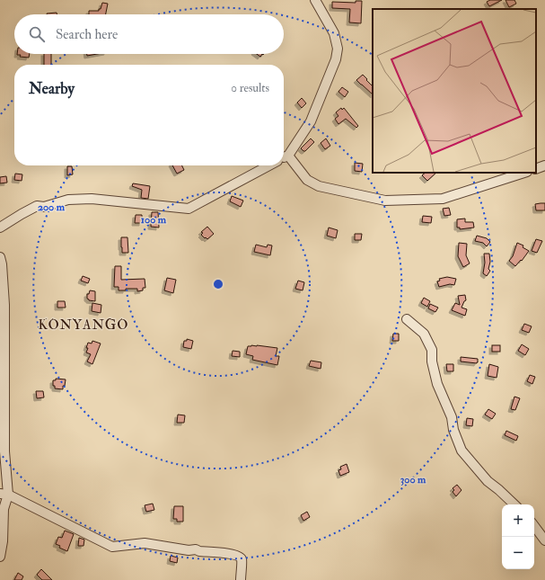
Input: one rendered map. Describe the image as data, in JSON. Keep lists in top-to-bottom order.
{
  "districts": ["KONYANGO"],
  "page": {
    "search": "Search here",
    "heading": ["Nearby", "0 results"],
    "map_buttons": ["+", "−"]
  },
  "rings": ["200 m", "100 m", "300 m"]
}
